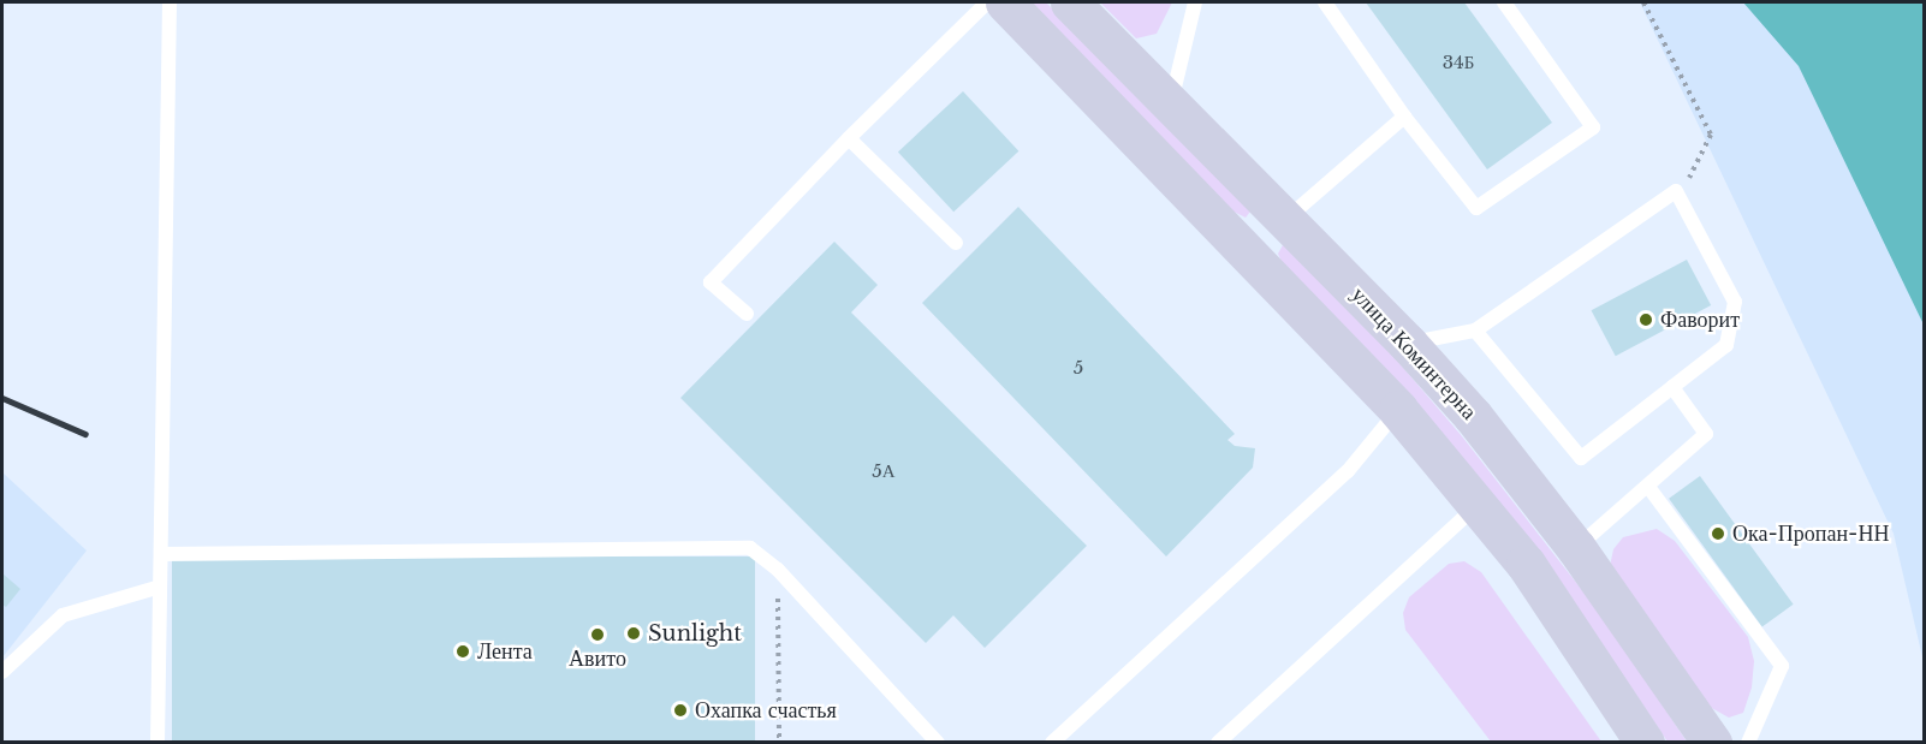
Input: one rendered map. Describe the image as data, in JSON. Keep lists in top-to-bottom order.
{
  "streets": {
    "main road": ["улица Коминтерна"]
  },
  "places": [
    "Фаворит",
    "Ока-Пропан-НН",
    "Sunlight",
    "Авито",
    "Лента",
    "Охапка счастья"
  ],
  "house_numbers": ["34Б", "5", "5А"]
}
